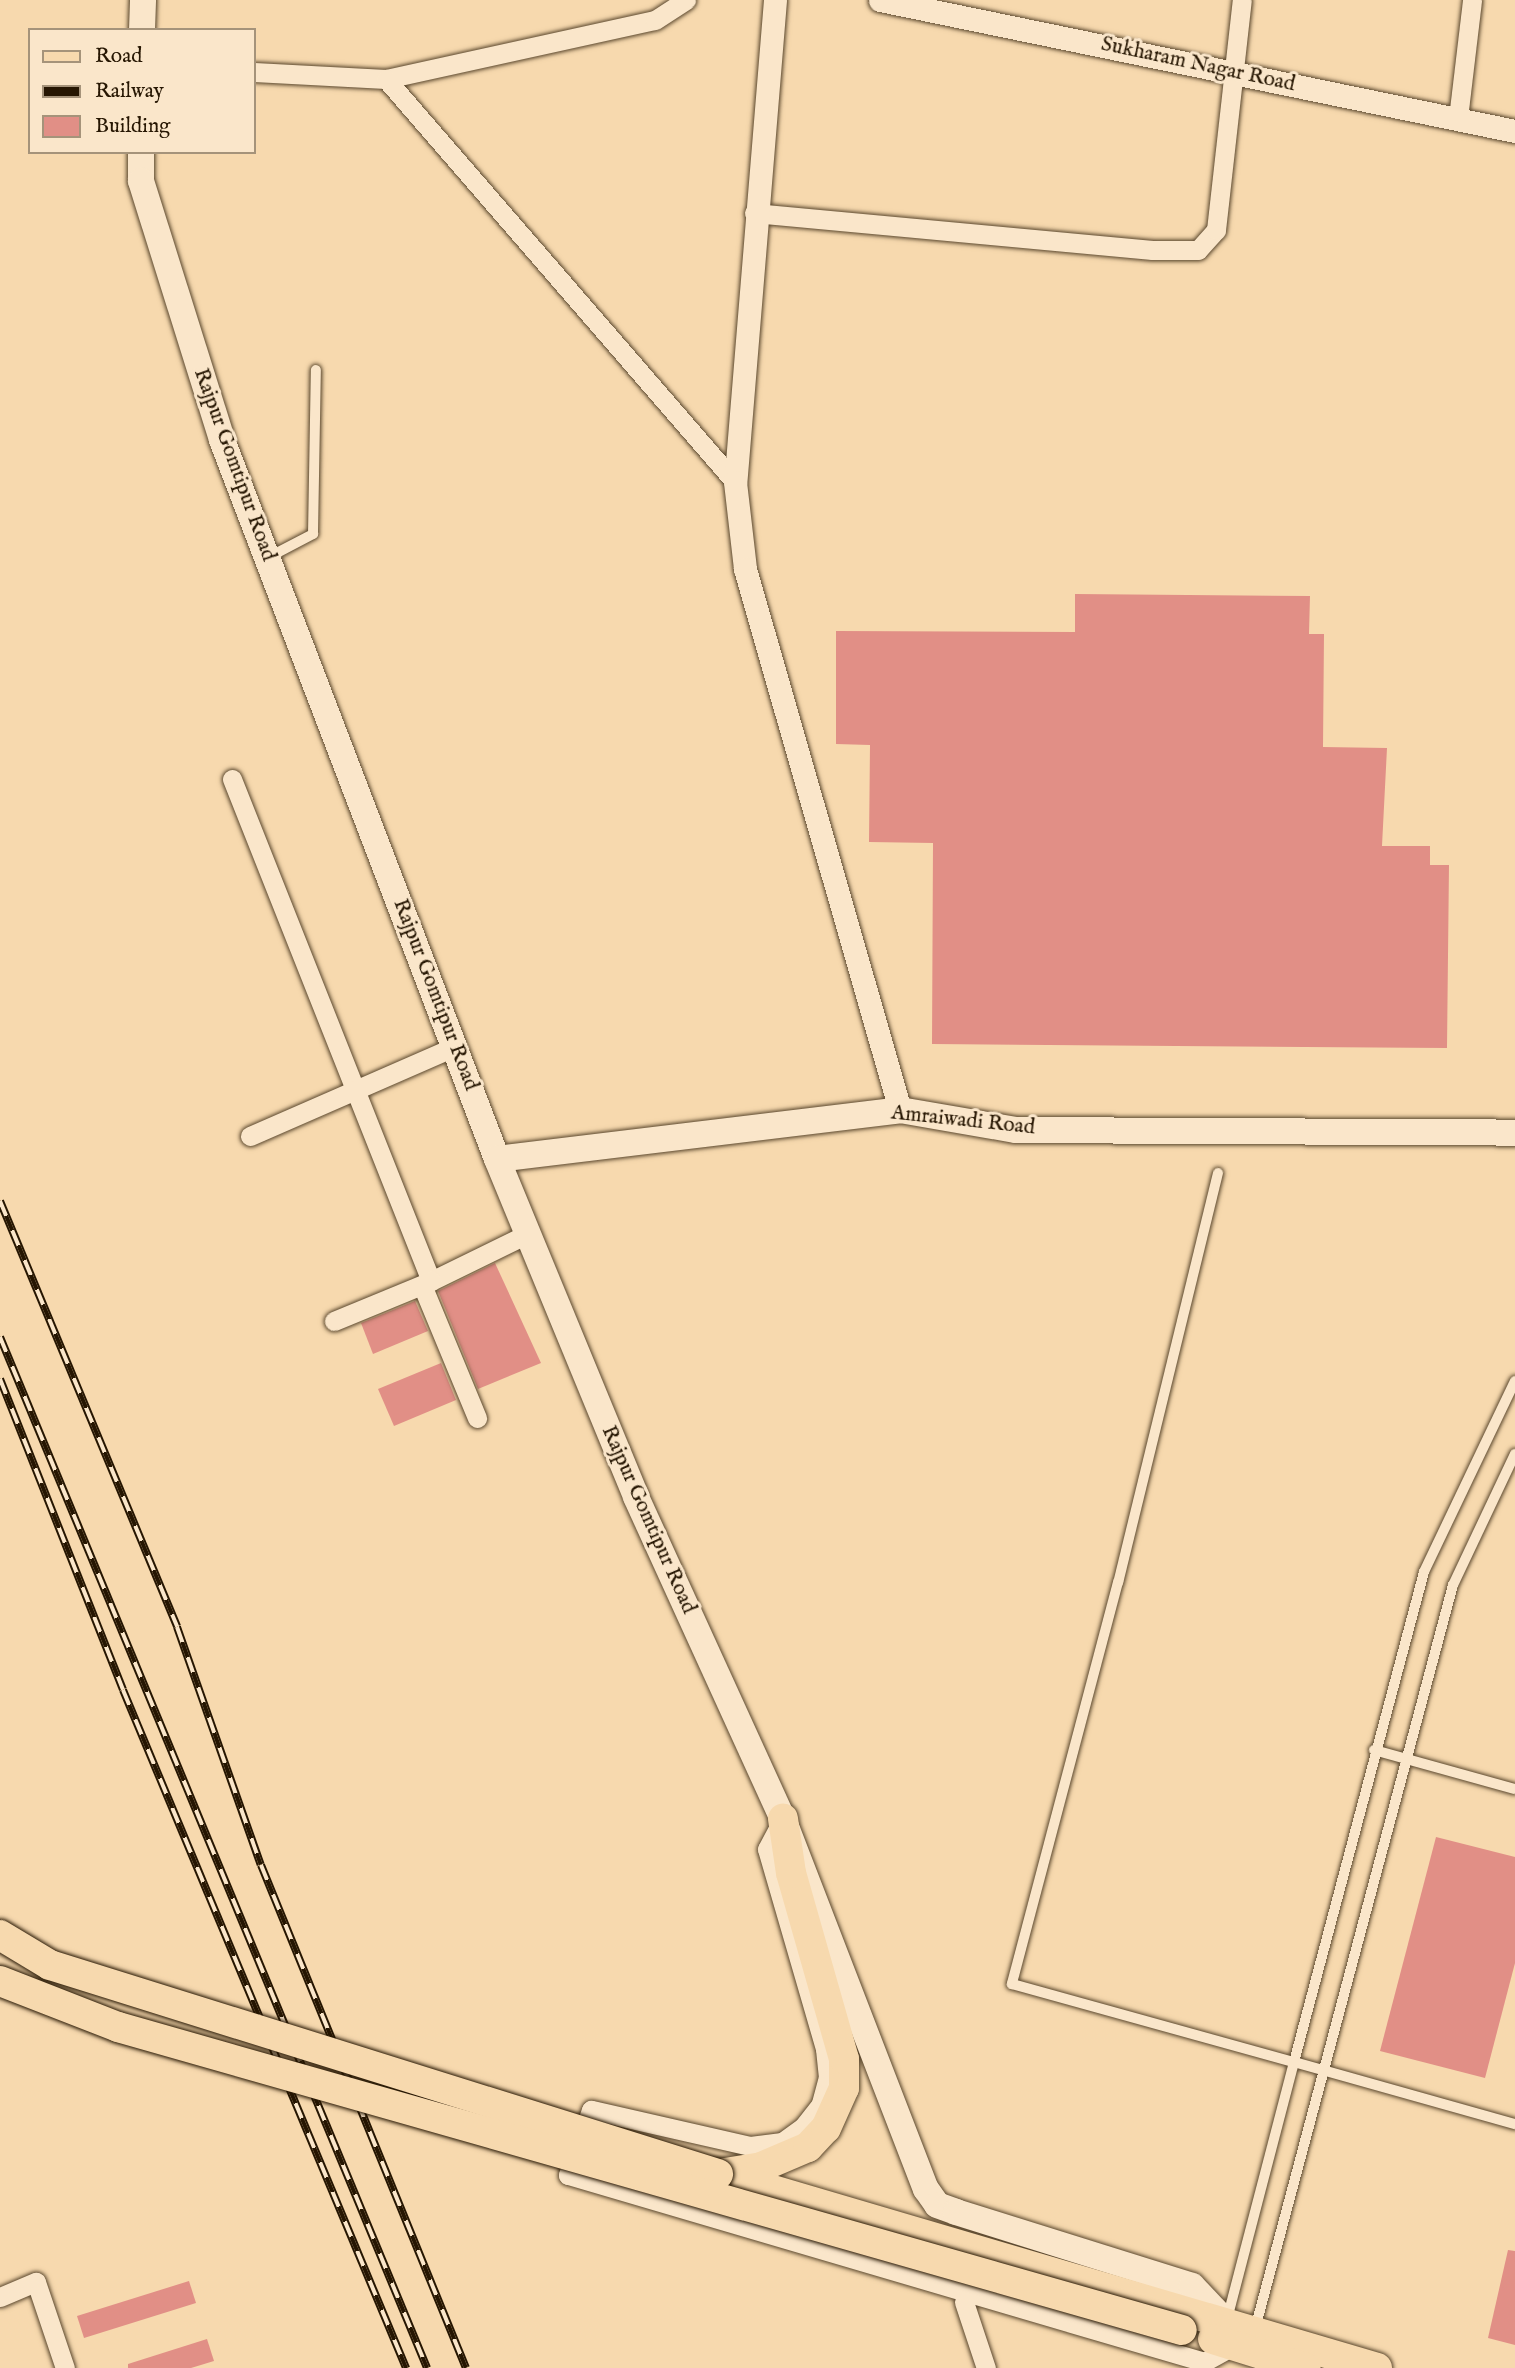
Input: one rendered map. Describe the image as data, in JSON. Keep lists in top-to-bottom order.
{
  "streets": {
    "main road": ["Rajpur Gomtipur Road", "Amraiwadi Road"],
    "street": ["Sukharam Nagar Road"]
  },
  "crossings": [
    ["Rajpur Gomtipur Road", "Amraiwadi Road"]
  ],
  "legend": ["Road", "Railway", "Building"]
}
